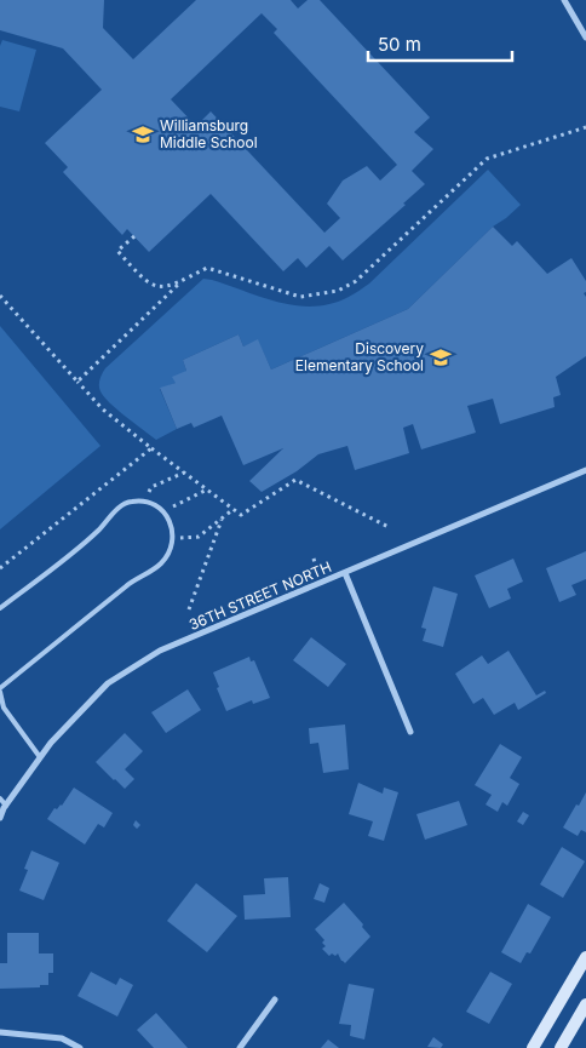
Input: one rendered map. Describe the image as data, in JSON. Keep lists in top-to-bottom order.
{
  "streets": {
    "street": ["36TH STREET NORTH"]
  },
  "places": {
    "school or university": ["Williamsburg Middle School", "Discovery Elementary School"]
  },
  "scale_bar": "50 m"
}
